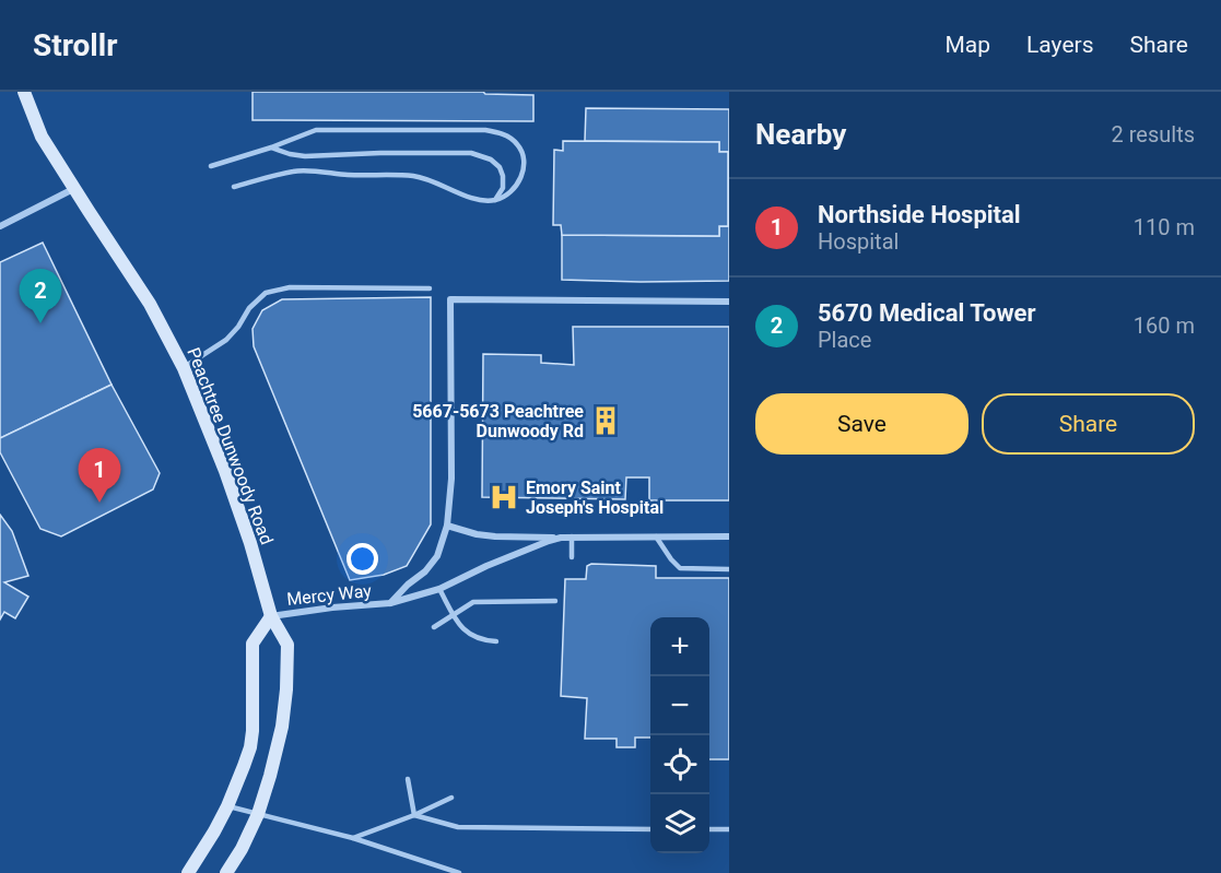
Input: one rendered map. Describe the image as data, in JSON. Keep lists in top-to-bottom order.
{
  "streets": {
    "main road": ["Peachtree Dunwoody Road"],
    "street": ["Mercy Way"]
  },
  "crossings": [
    ["Peachtree Dunwoody Road", "Mercy Way"]
  ],
  "places": {
    "building": ["5667-5673 Peachtree Dunwoody Rd"],
    "hospital": ["Emory Saint Joseph's Hospital"]
  },
  "page": {
    "header": "Strollr",
    "nav": ["Map", "Layers", "Share"],
    "heading": ["Nearby", "2 results"],
    "list": [
      {
        "mark": "1",
        "name": "Northside Hospital",
        "note": "Hospital",
        "value": "110 m"
      },
      {
        "mark": "2",
        "name": "5670 Medical Tower",
        "note": "Place",
        "value": "160 m"
      }
    ],
    "pins": ["2", "1"],
    "buttons": ["Save", "Share"],
    "map_buttons": ["+", "−"]
  }
}
